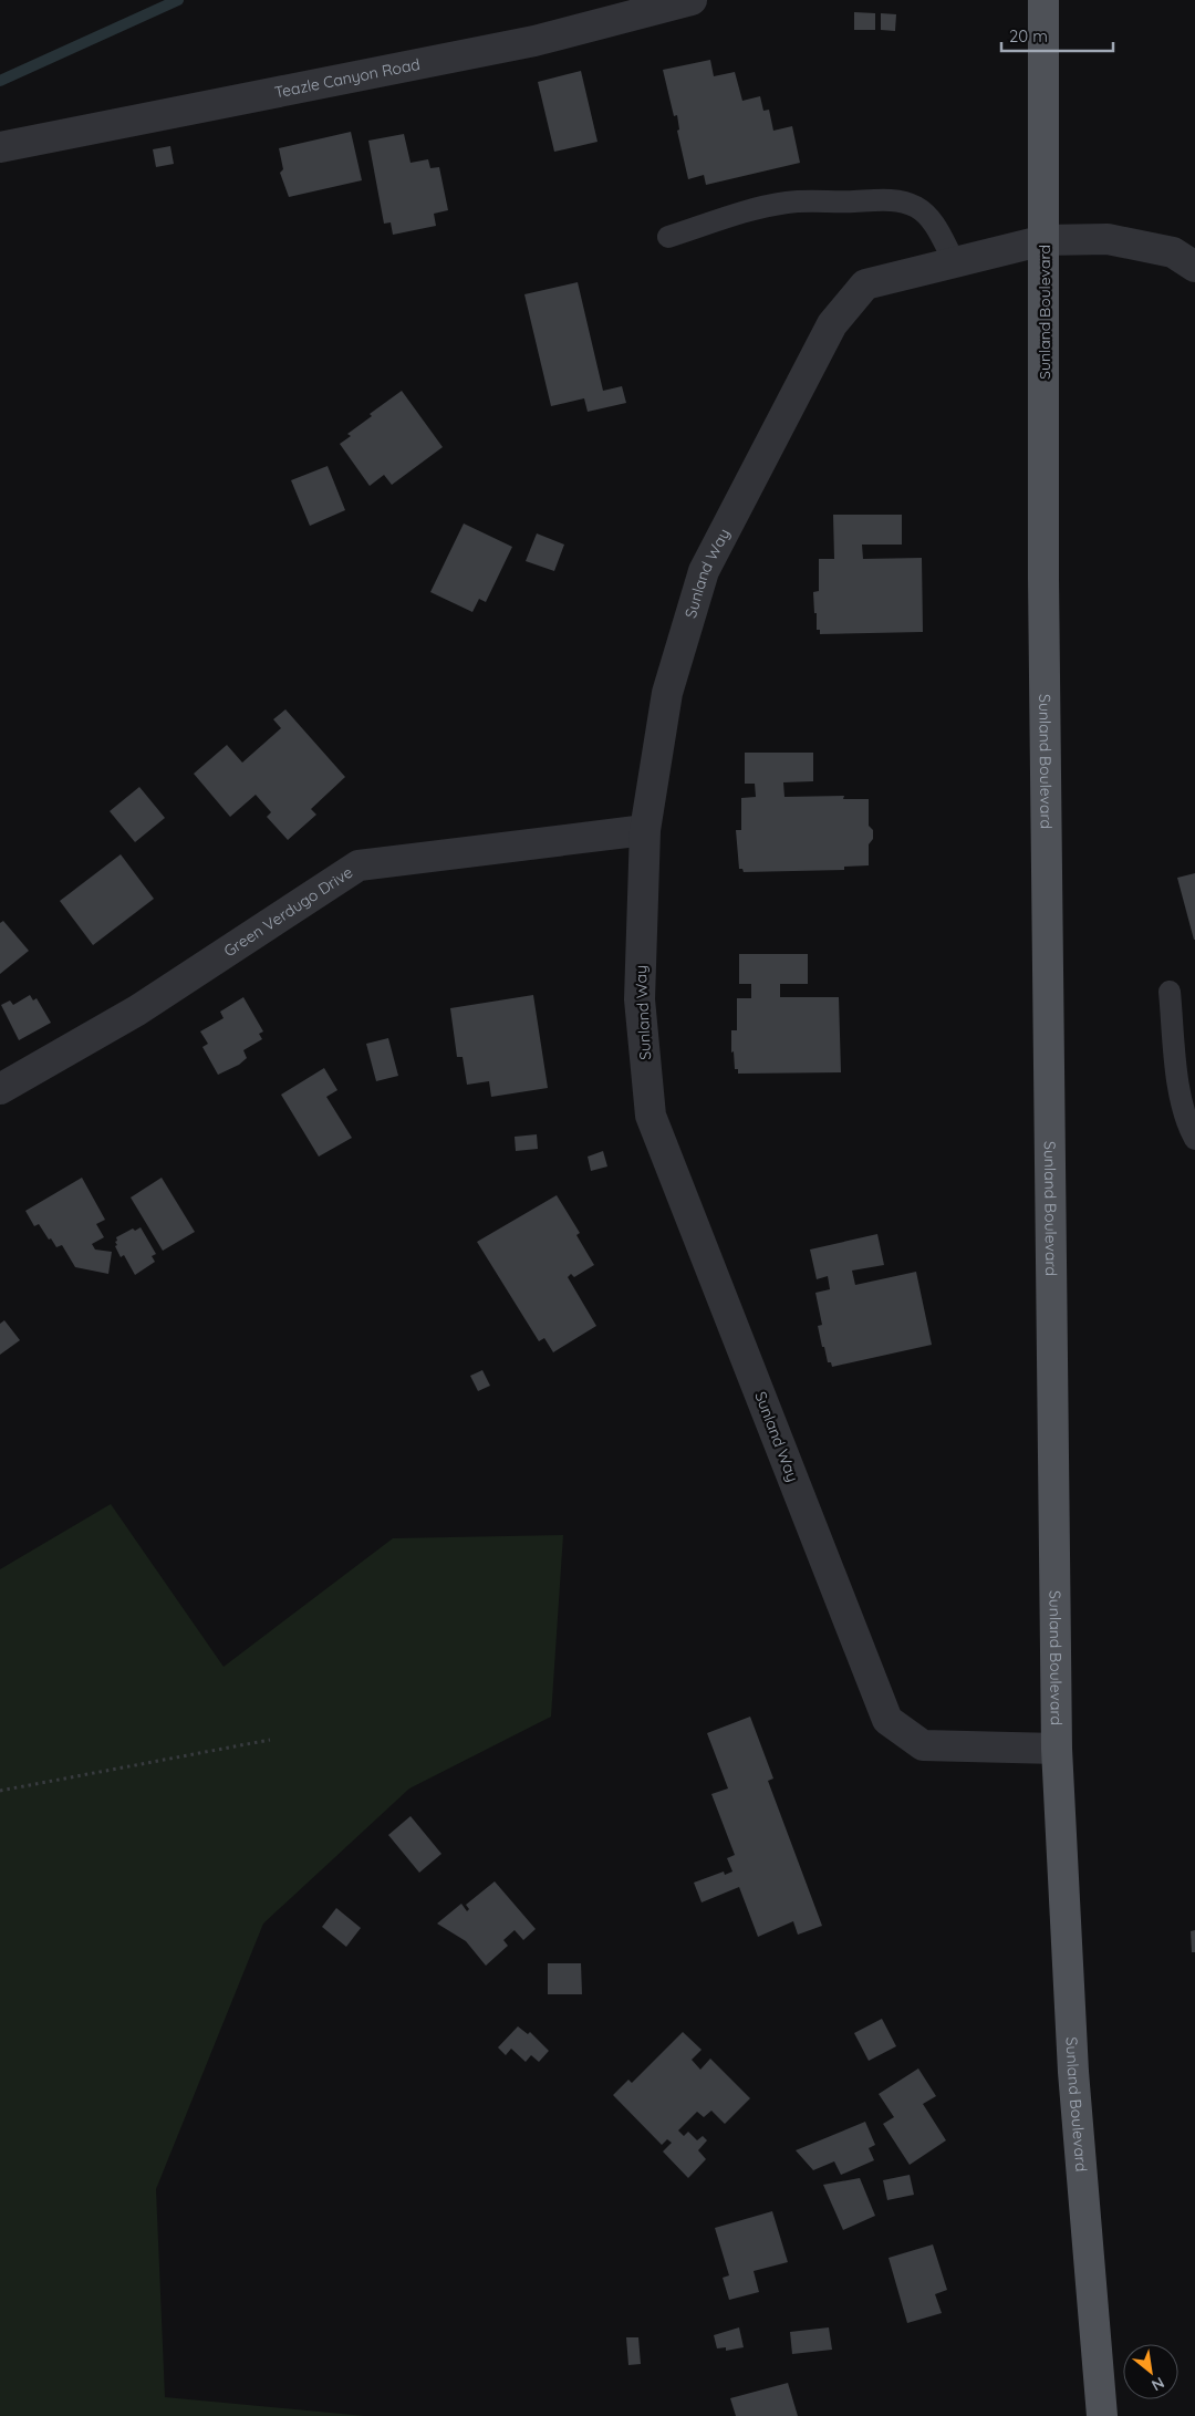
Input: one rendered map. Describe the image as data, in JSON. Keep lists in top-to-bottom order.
{
  "streets": {
    "main road": ["Sunland Boulevard"],
    "street": ["Teazle Canyon Road", "Sunland Way", "Green Verdugo Drive"]
  },
  "crossings": [
    ["Sunland Boulevard", "Sunland Way"],
    ["Sunland Way", "Green Verdugo Drive"]
  ],
  "scale_bar": "20 m",
  "north": "bottom right"
}
